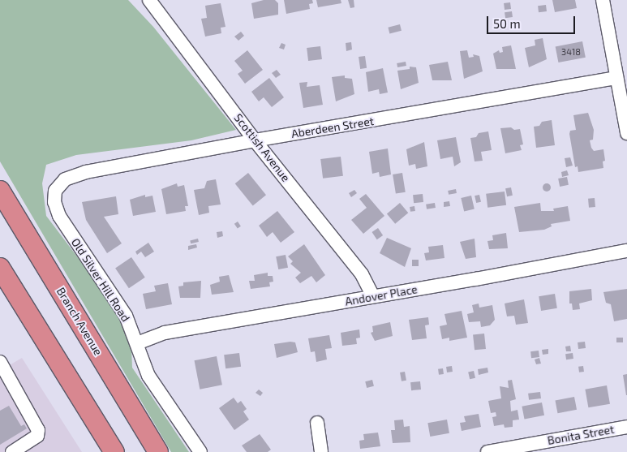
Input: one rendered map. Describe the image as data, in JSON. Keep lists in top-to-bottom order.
{
  "streets": {
    "highway": ["Branch Avenue"],
    "street": [
      "Aberdeen Street",
      "Scottish Avenue",
      "Old Silver Hill Road",
      "Andover Place",
      "Bonita Street"
    ]
  },
  "crossings": [
    ["Aberdeen Street", "Scottish Avenue"],
    ["Aberdeen Street", "Old Silver Hill Road"],
    ["Scottish Avenue", "Andover Place"],
    ["Old Silver Hill Road", "Andover Place"]
  ],
  "house_numbers": ["3418"],
  "scale_bar": "50 m"
}
